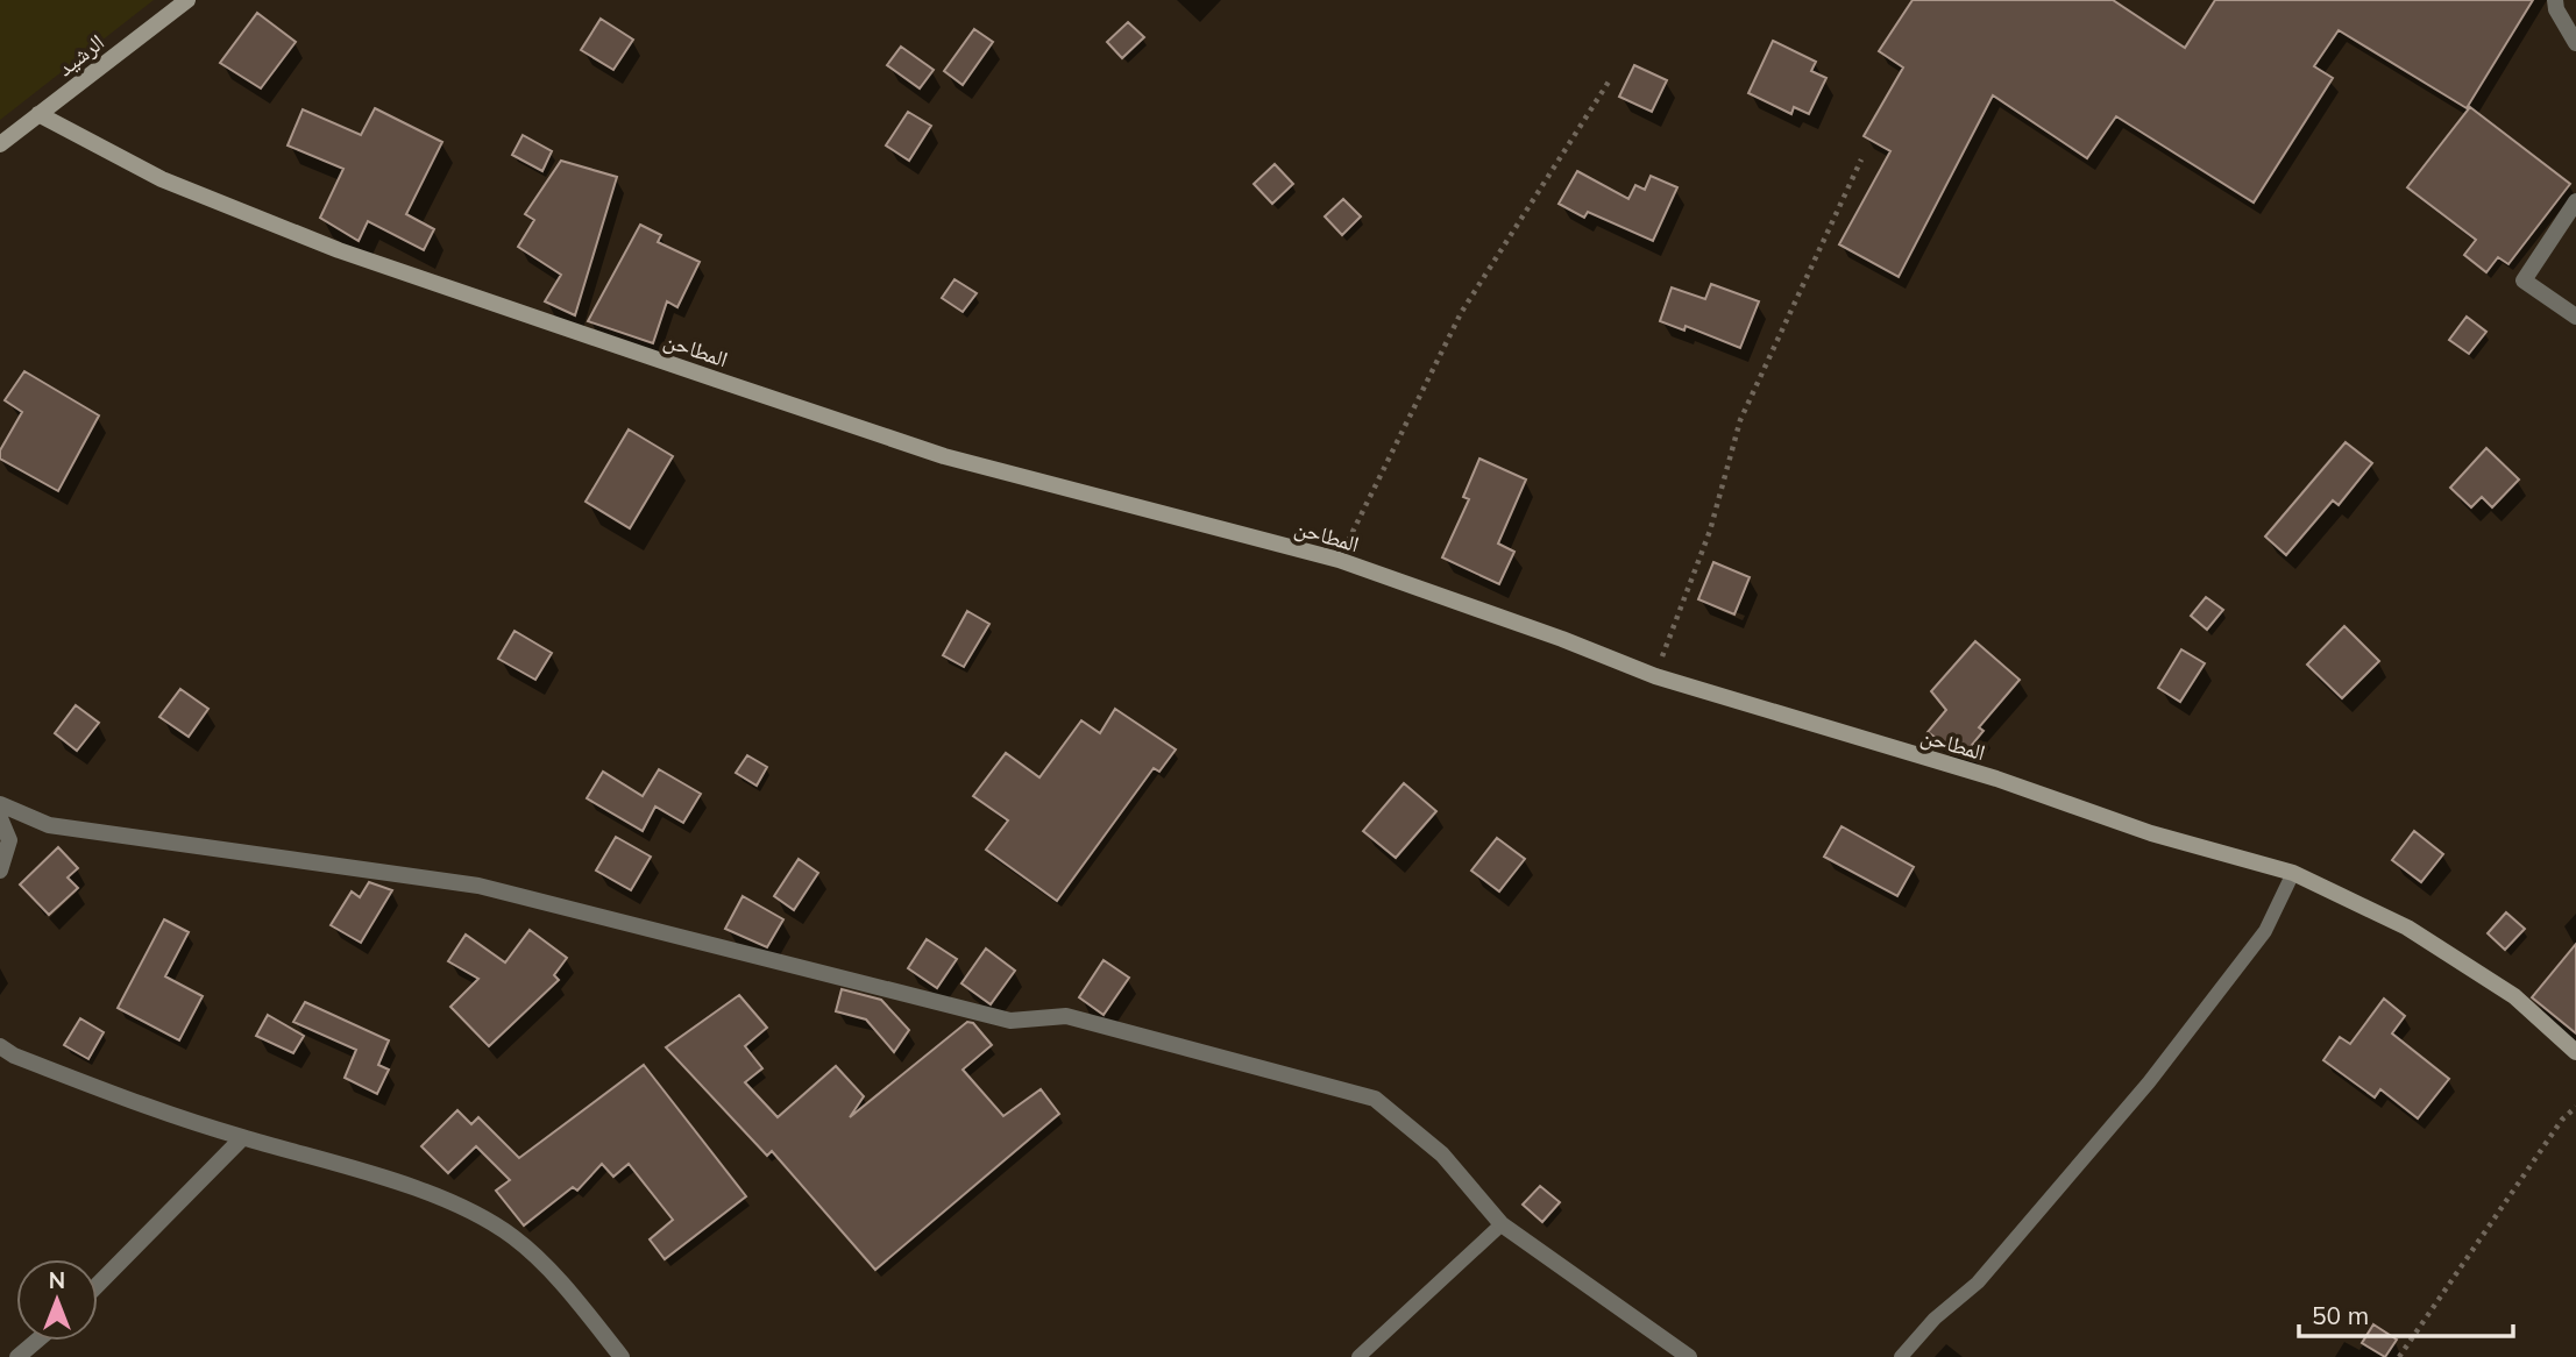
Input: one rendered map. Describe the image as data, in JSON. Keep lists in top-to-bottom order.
{
  "streets": {
    "main road": ["الرشيد", "المطاحن"]
  },
  "crossings": [
    ["الرشيد", "المطاحن"]
  ],
  "scale_bar": "50 m",
  "north": "top"
}
